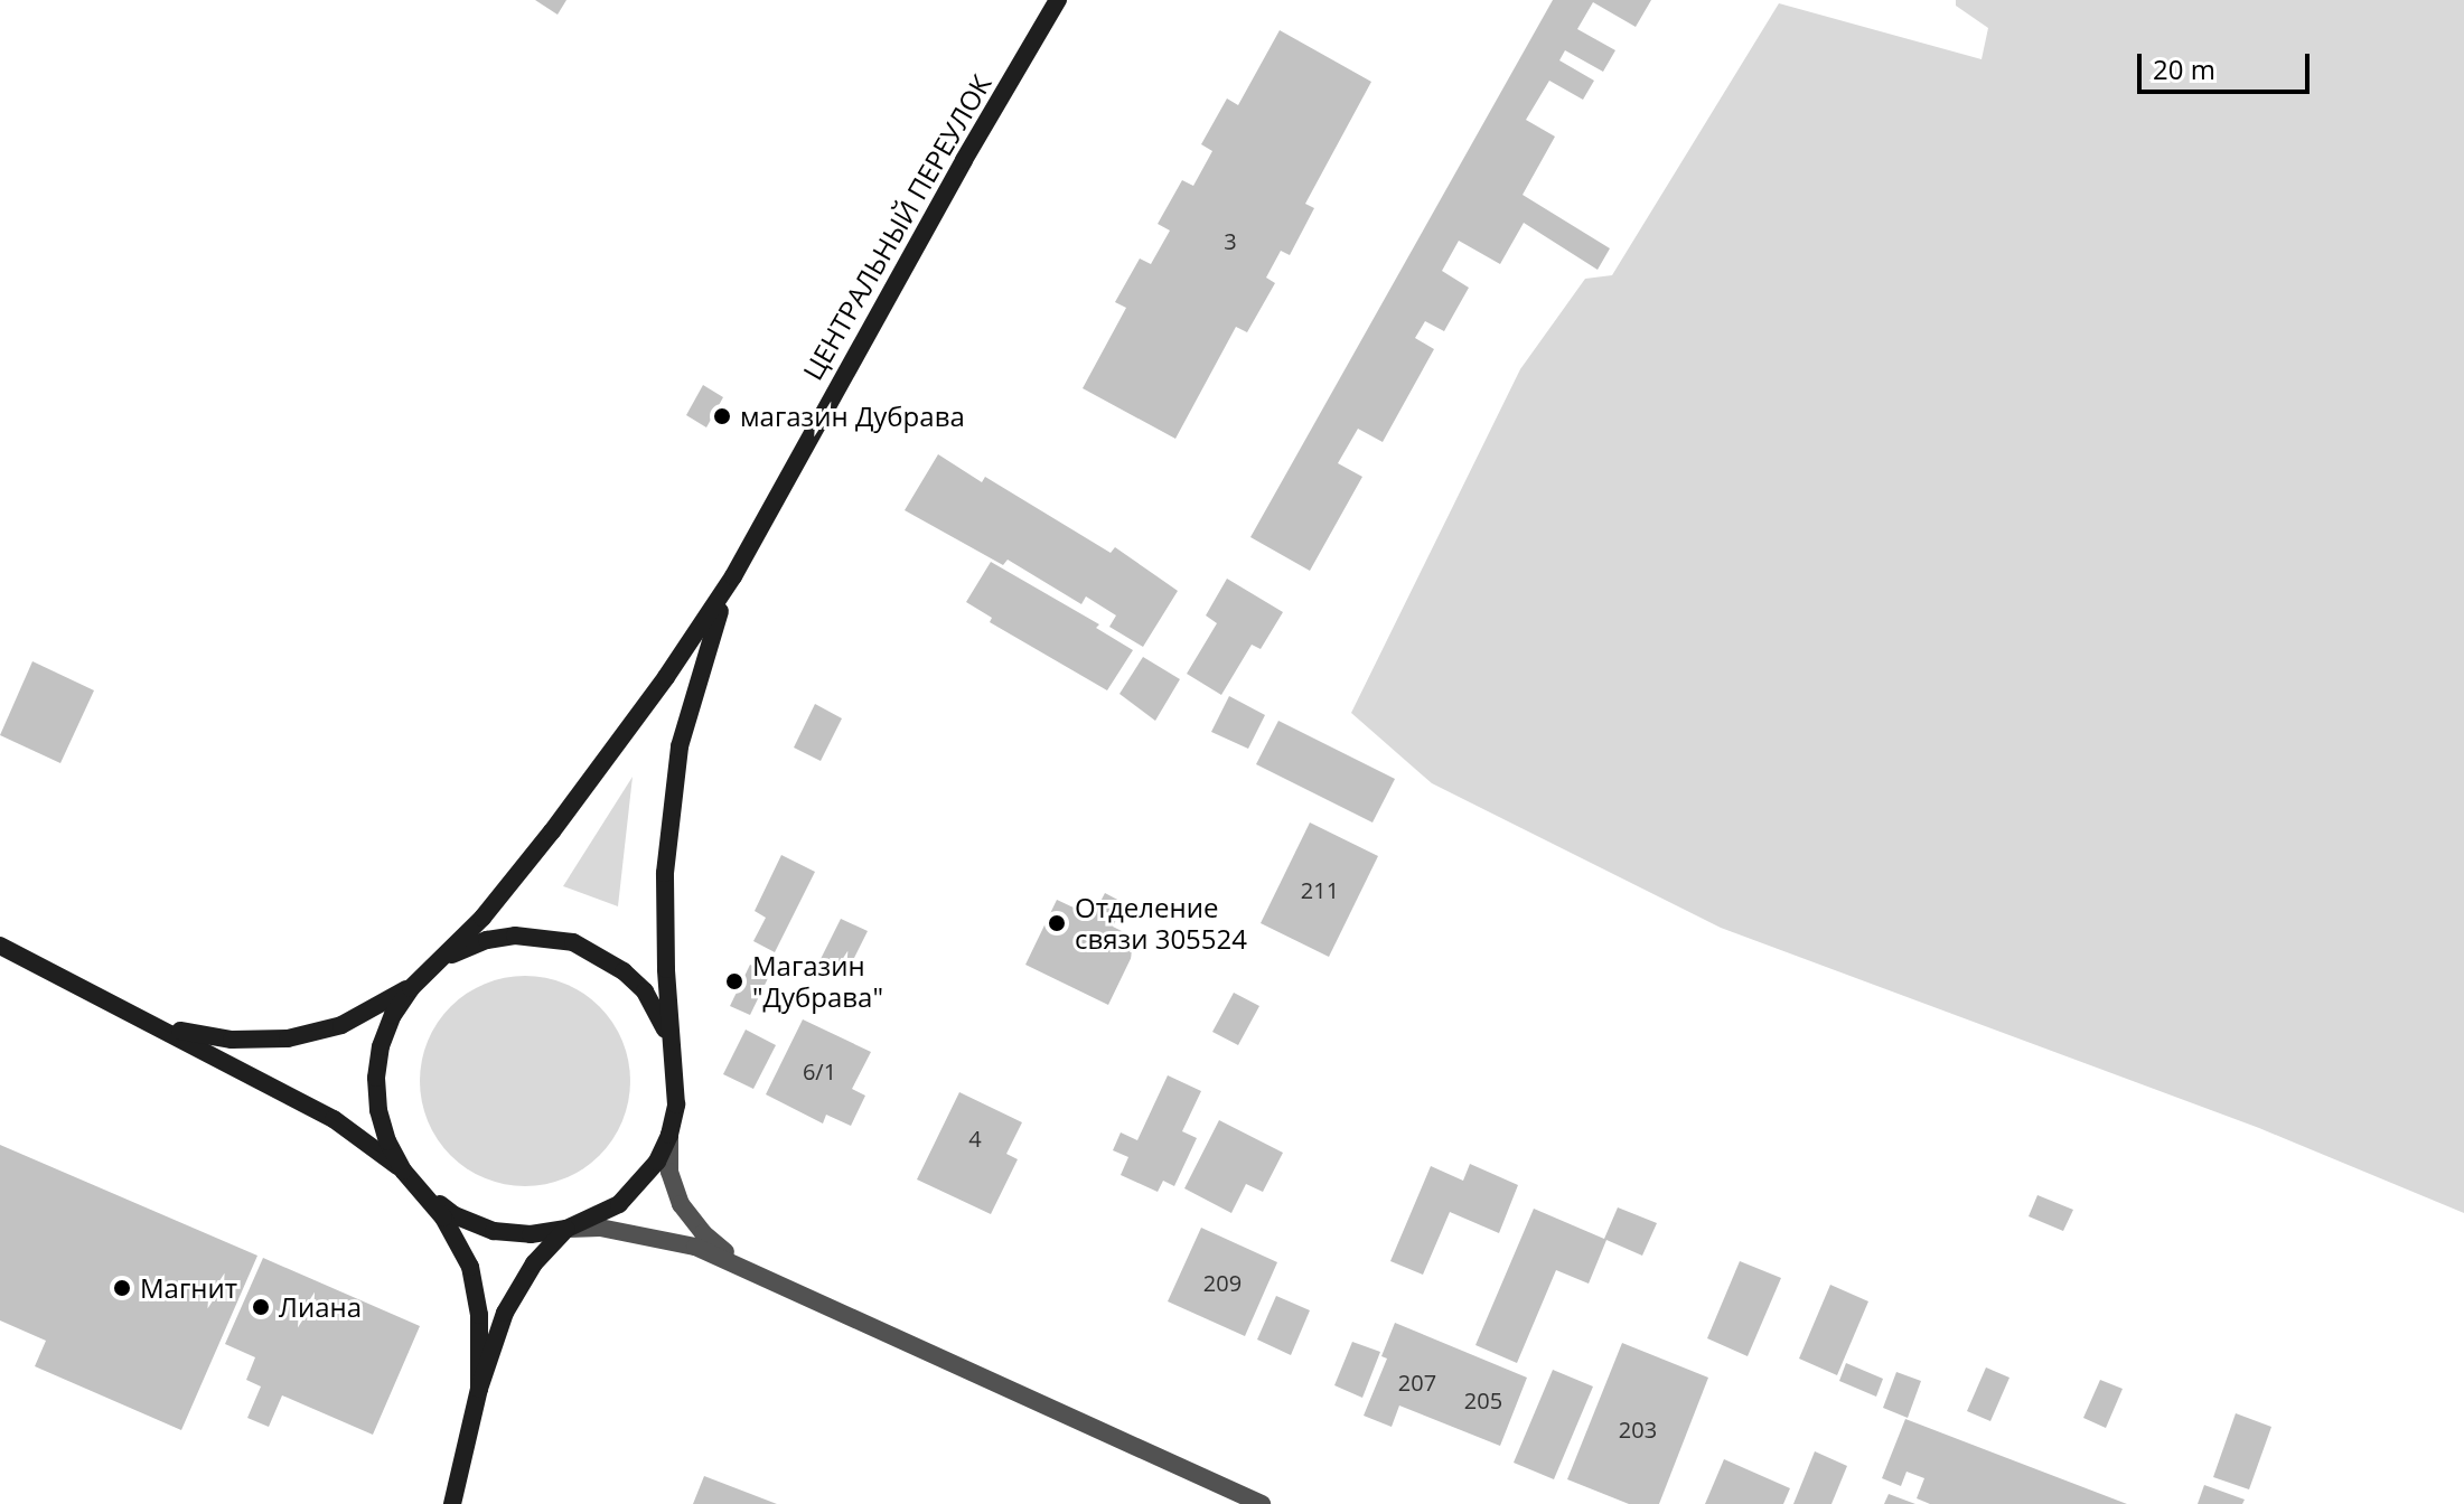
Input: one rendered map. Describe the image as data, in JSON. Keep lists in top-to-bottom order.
{
  "streets": {
    "main road": ["ЦЕНТРАЛЬНЫЙ ПЕРЕУЛОК"]
  },
  "places": [
    "магазин Дубрава",
    "Отделение связи 305524",
    "Магазин \"Дубрава\"",
    "Магнит",
    "Лиана"
  ],
  "house_numbers": [
    "3",
    "211",
    "6/1",
    "4",
    "209",
    "207",
    "205",
    "203"
  ],
  "scale_bar": "20 m"
}
